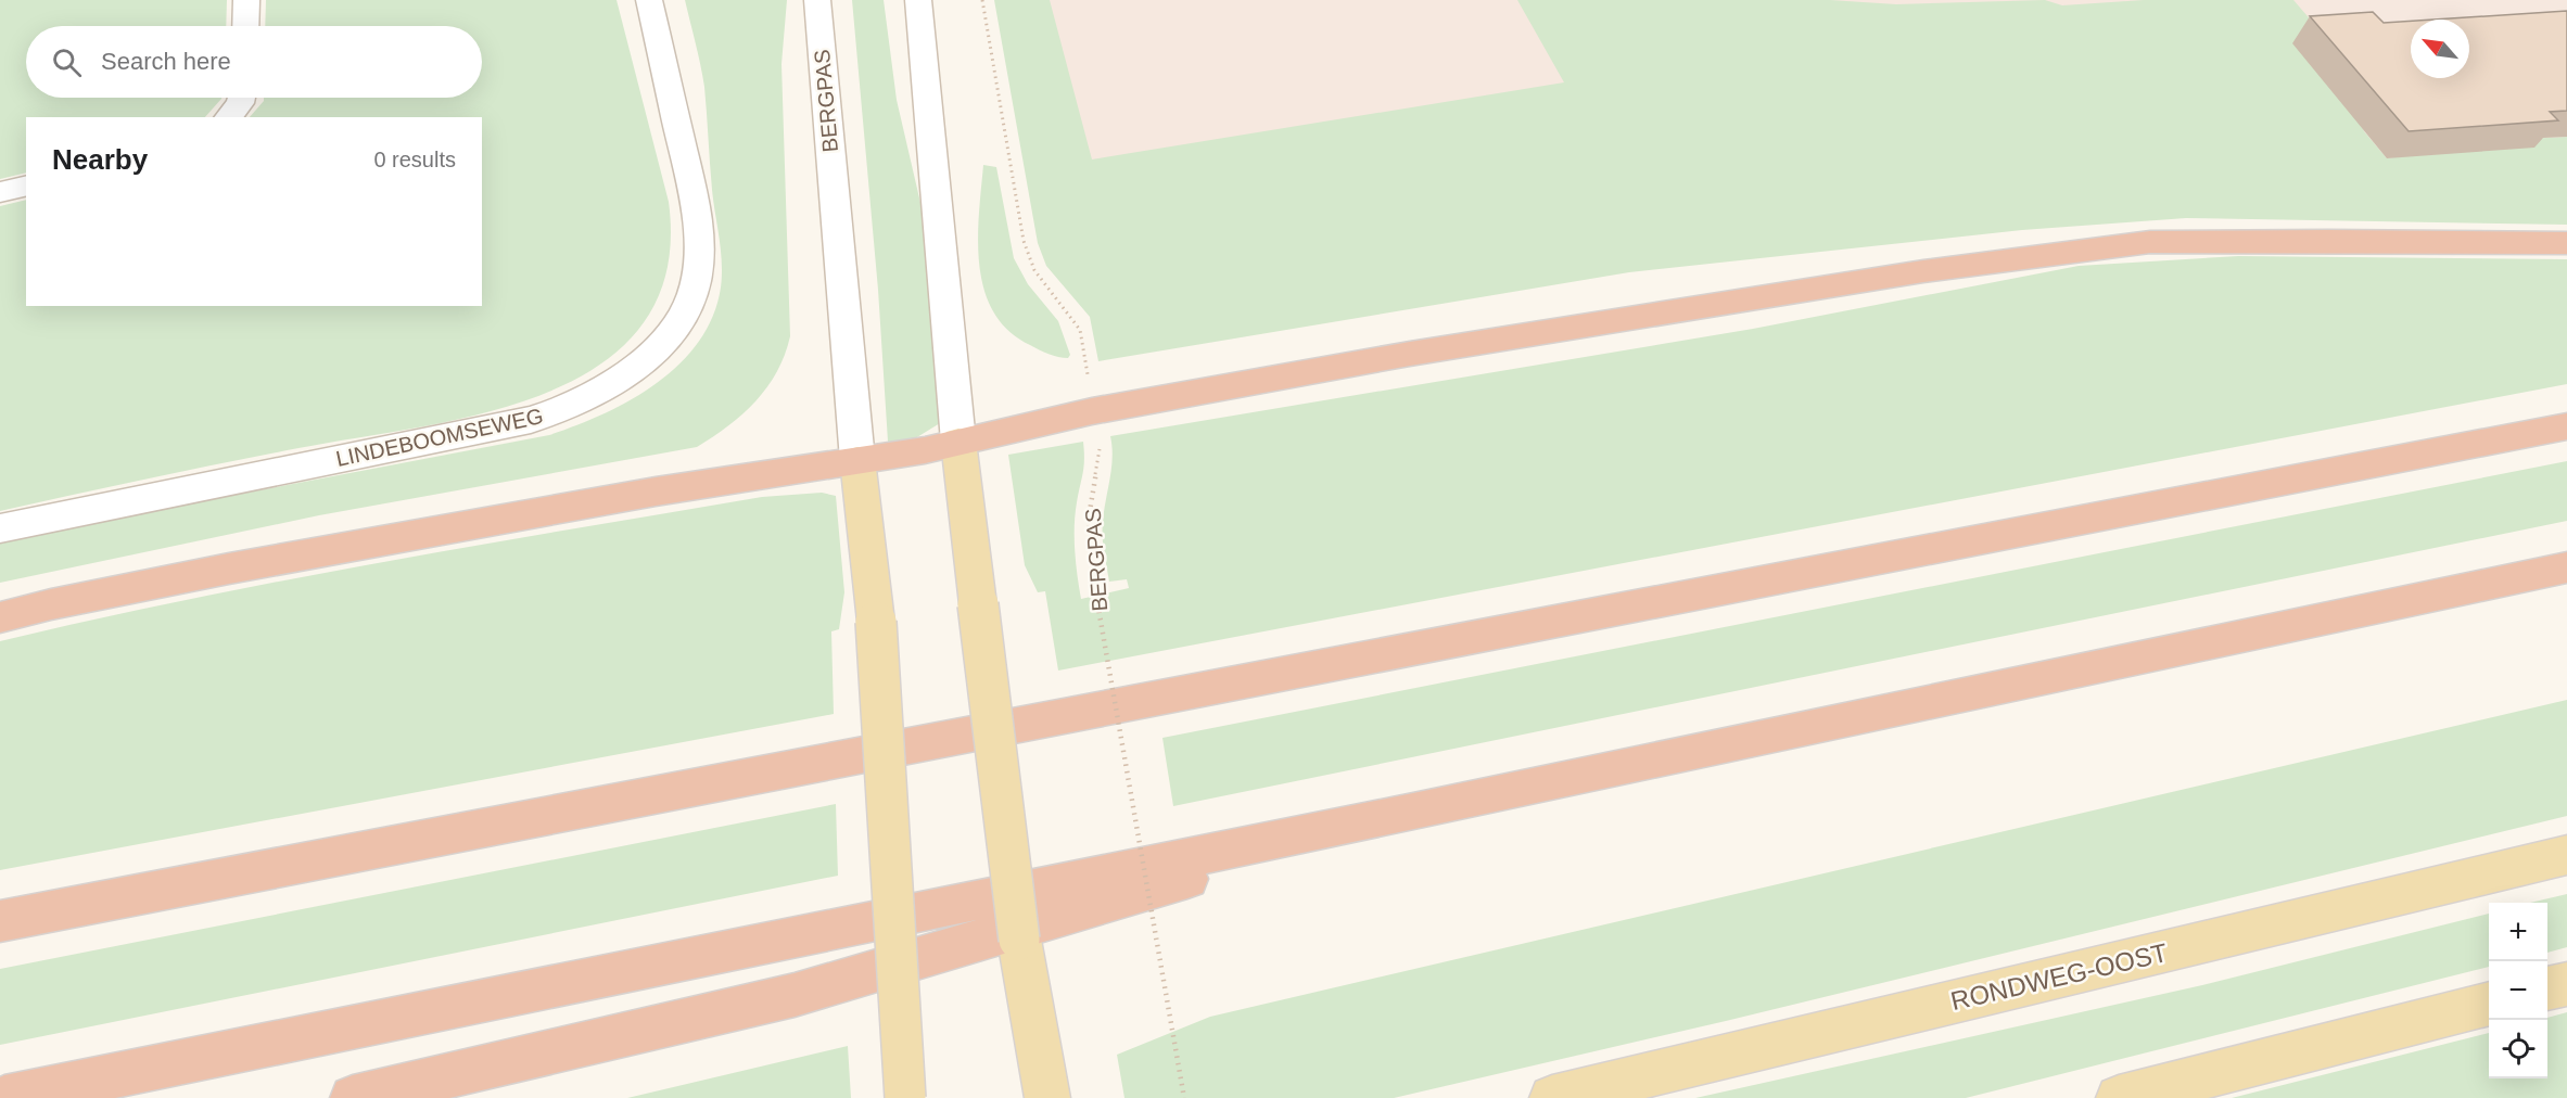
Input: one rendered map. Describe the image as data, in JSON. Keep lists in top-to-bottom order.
{
  "streets": {
    "main road": ["BERGPAS", "LINDEBOOMSEWEG", "RONDWEG-OOST"]
  },
  "north": "top left",
  "page": {
    "search": "Search here",
    "heading": ["Nearby", "0 results"],
    "map_buttons": ["+", "−"]
  }
}
